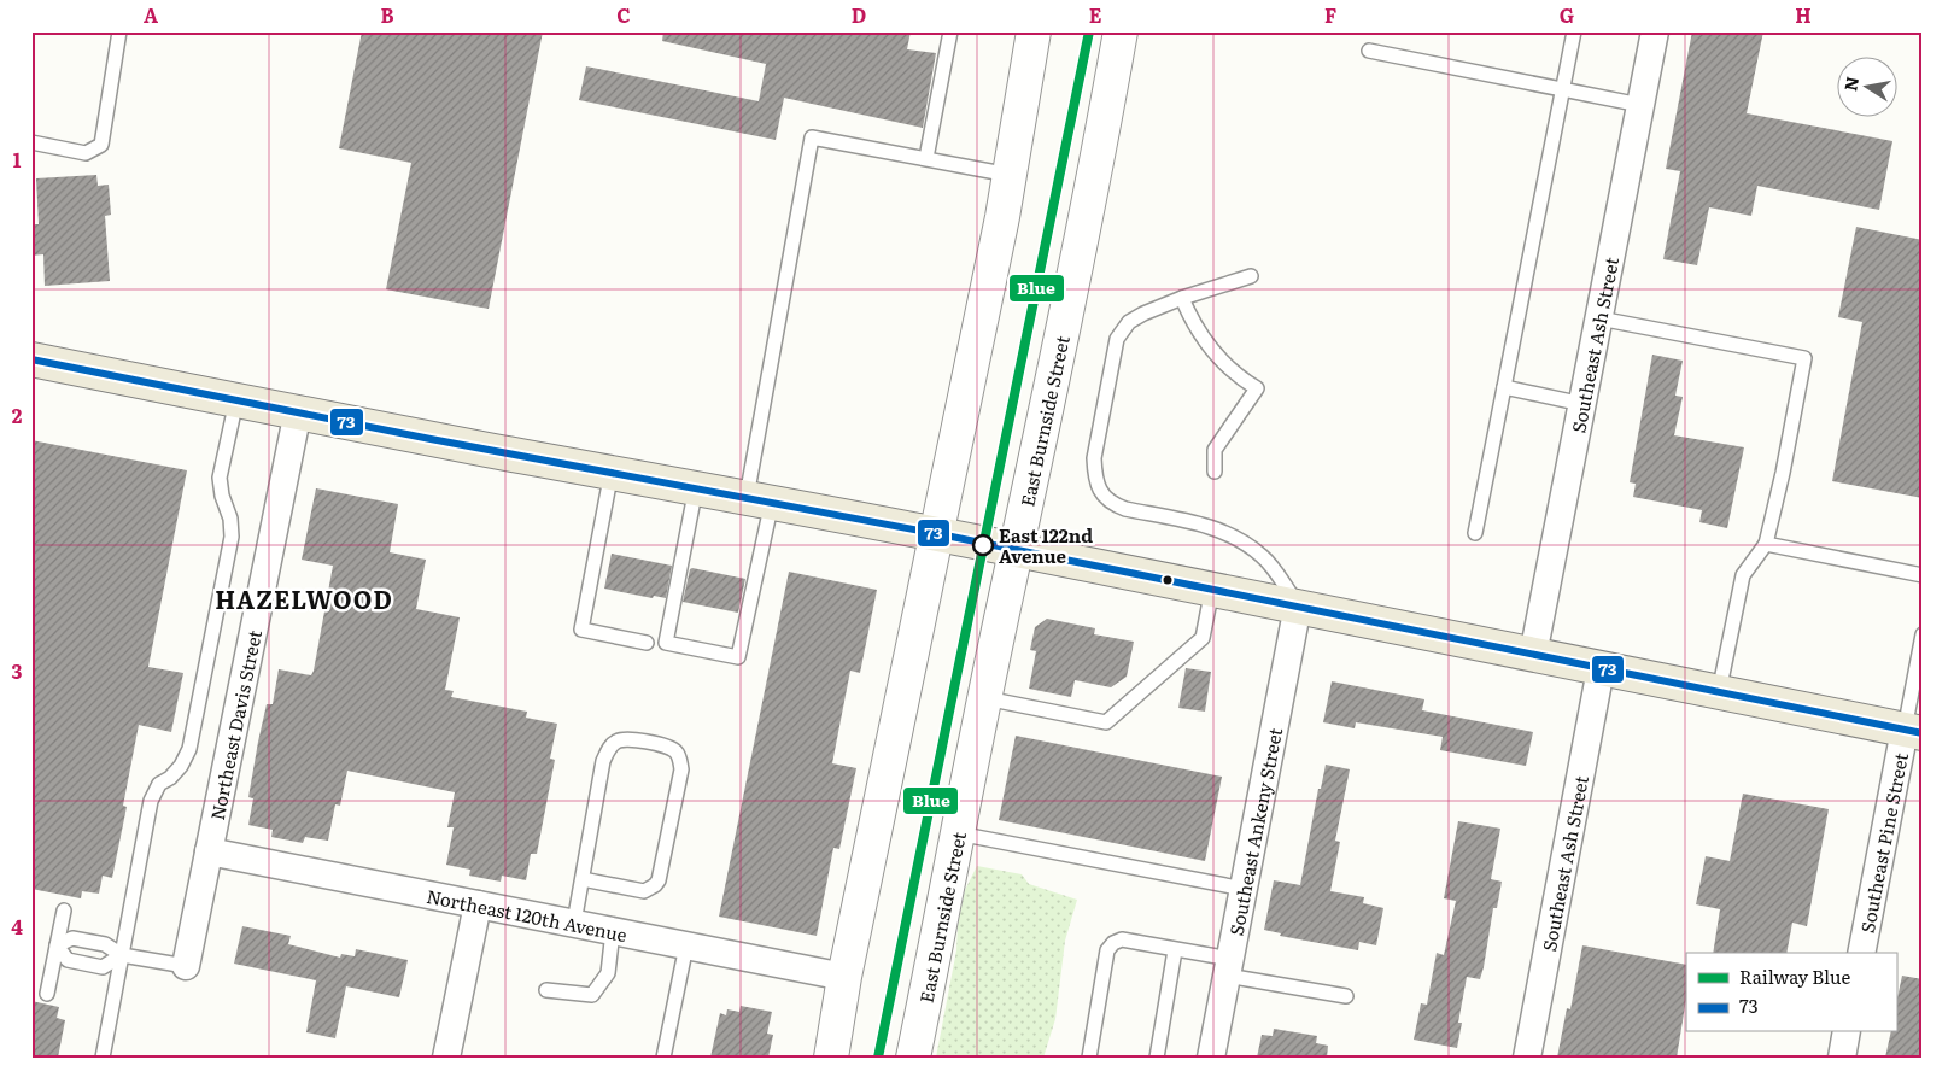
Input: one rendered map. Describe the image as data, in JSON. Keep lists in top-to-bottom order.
{
  "streets": {
    "street": [
      "Southeast Ash Street",
      "East Burnside Street",
      "Northeast Davis Street",
      "Southeast Ankeny Street",
      "Southeast Pine Street",
      "Northeast 120th Avenue"
    ]
  },
  "crossings": [
    ["Northeast Davis Street", "Northeast 120th Avenue"]
  ],
  "districts": ["HAZELWOOD"],
  "places": ["East 122nd Avenue"],
  "lines": ["rail line Blue", "transit line 73"],
  "legend": ["Railway Blue", "73"],
  "north": "left",
  "grid": {
    "columns": [
      "A",
      "B",
      "C",
      "D",
      "E",
      "F",
      "G",
      "H"
    ],
    "rows": [
      "1",
      "2",
      "3",
      "4"
    ]
  }
}
